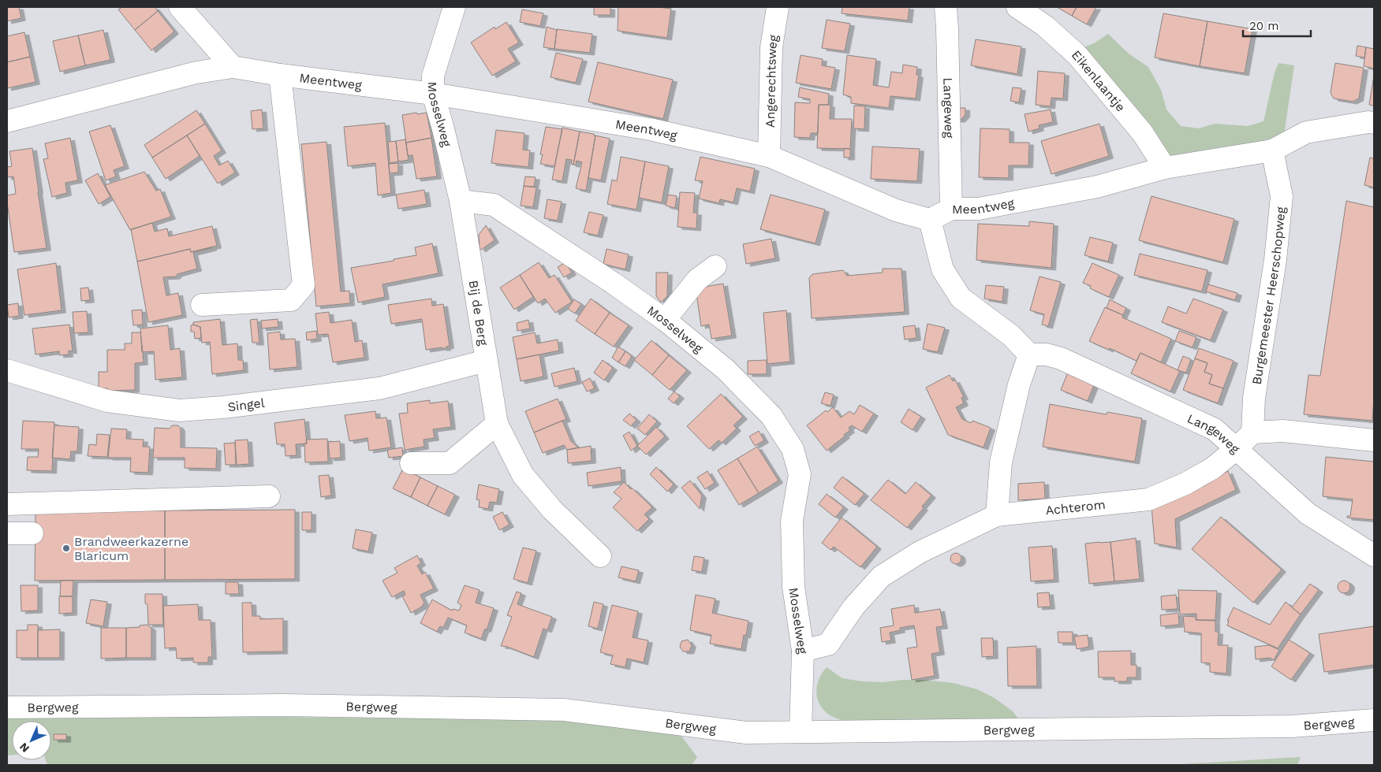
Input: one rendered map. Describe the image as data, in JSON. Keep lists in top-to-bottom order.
{
  "streets": {
    "street": [
      "Eikenlaantje",
      "Meentweg",
      "Angerechtsweg",
      "Langeweg",
      "Mosselweg",
      "Burgemeester Heerschopweg",
      "Bij de Berg",
      "Singel",
      "Achterom",
      "Bergweg"
    ]
  },
  "crossings": [
    ["Eikenlaantje", "Meentweg"],
    ["Meentweg", "Angerechtsweg"],
    ["Meentweg", "Langeweg"],
    ["Meentweg", "Mosselweg"],
    ["Meentweg", "Burgemeester Heerschopweg"],
    ["Langeweg", "Achterom"],
    ["Mosselweg", "Bij de Berg"],
    ["Mosselweg", "Achterom"],
    ["Mosselweg", "Bergweg"],
    ["Burgemeester Heerschopweg", "Achterom"],
    ["Bij de Berg", "Singel"]
  ],
  "places": ["Brandweerkazerne Blaricum"],
  "scale_bar": "20 m",
  "north": "bottom left"
}
